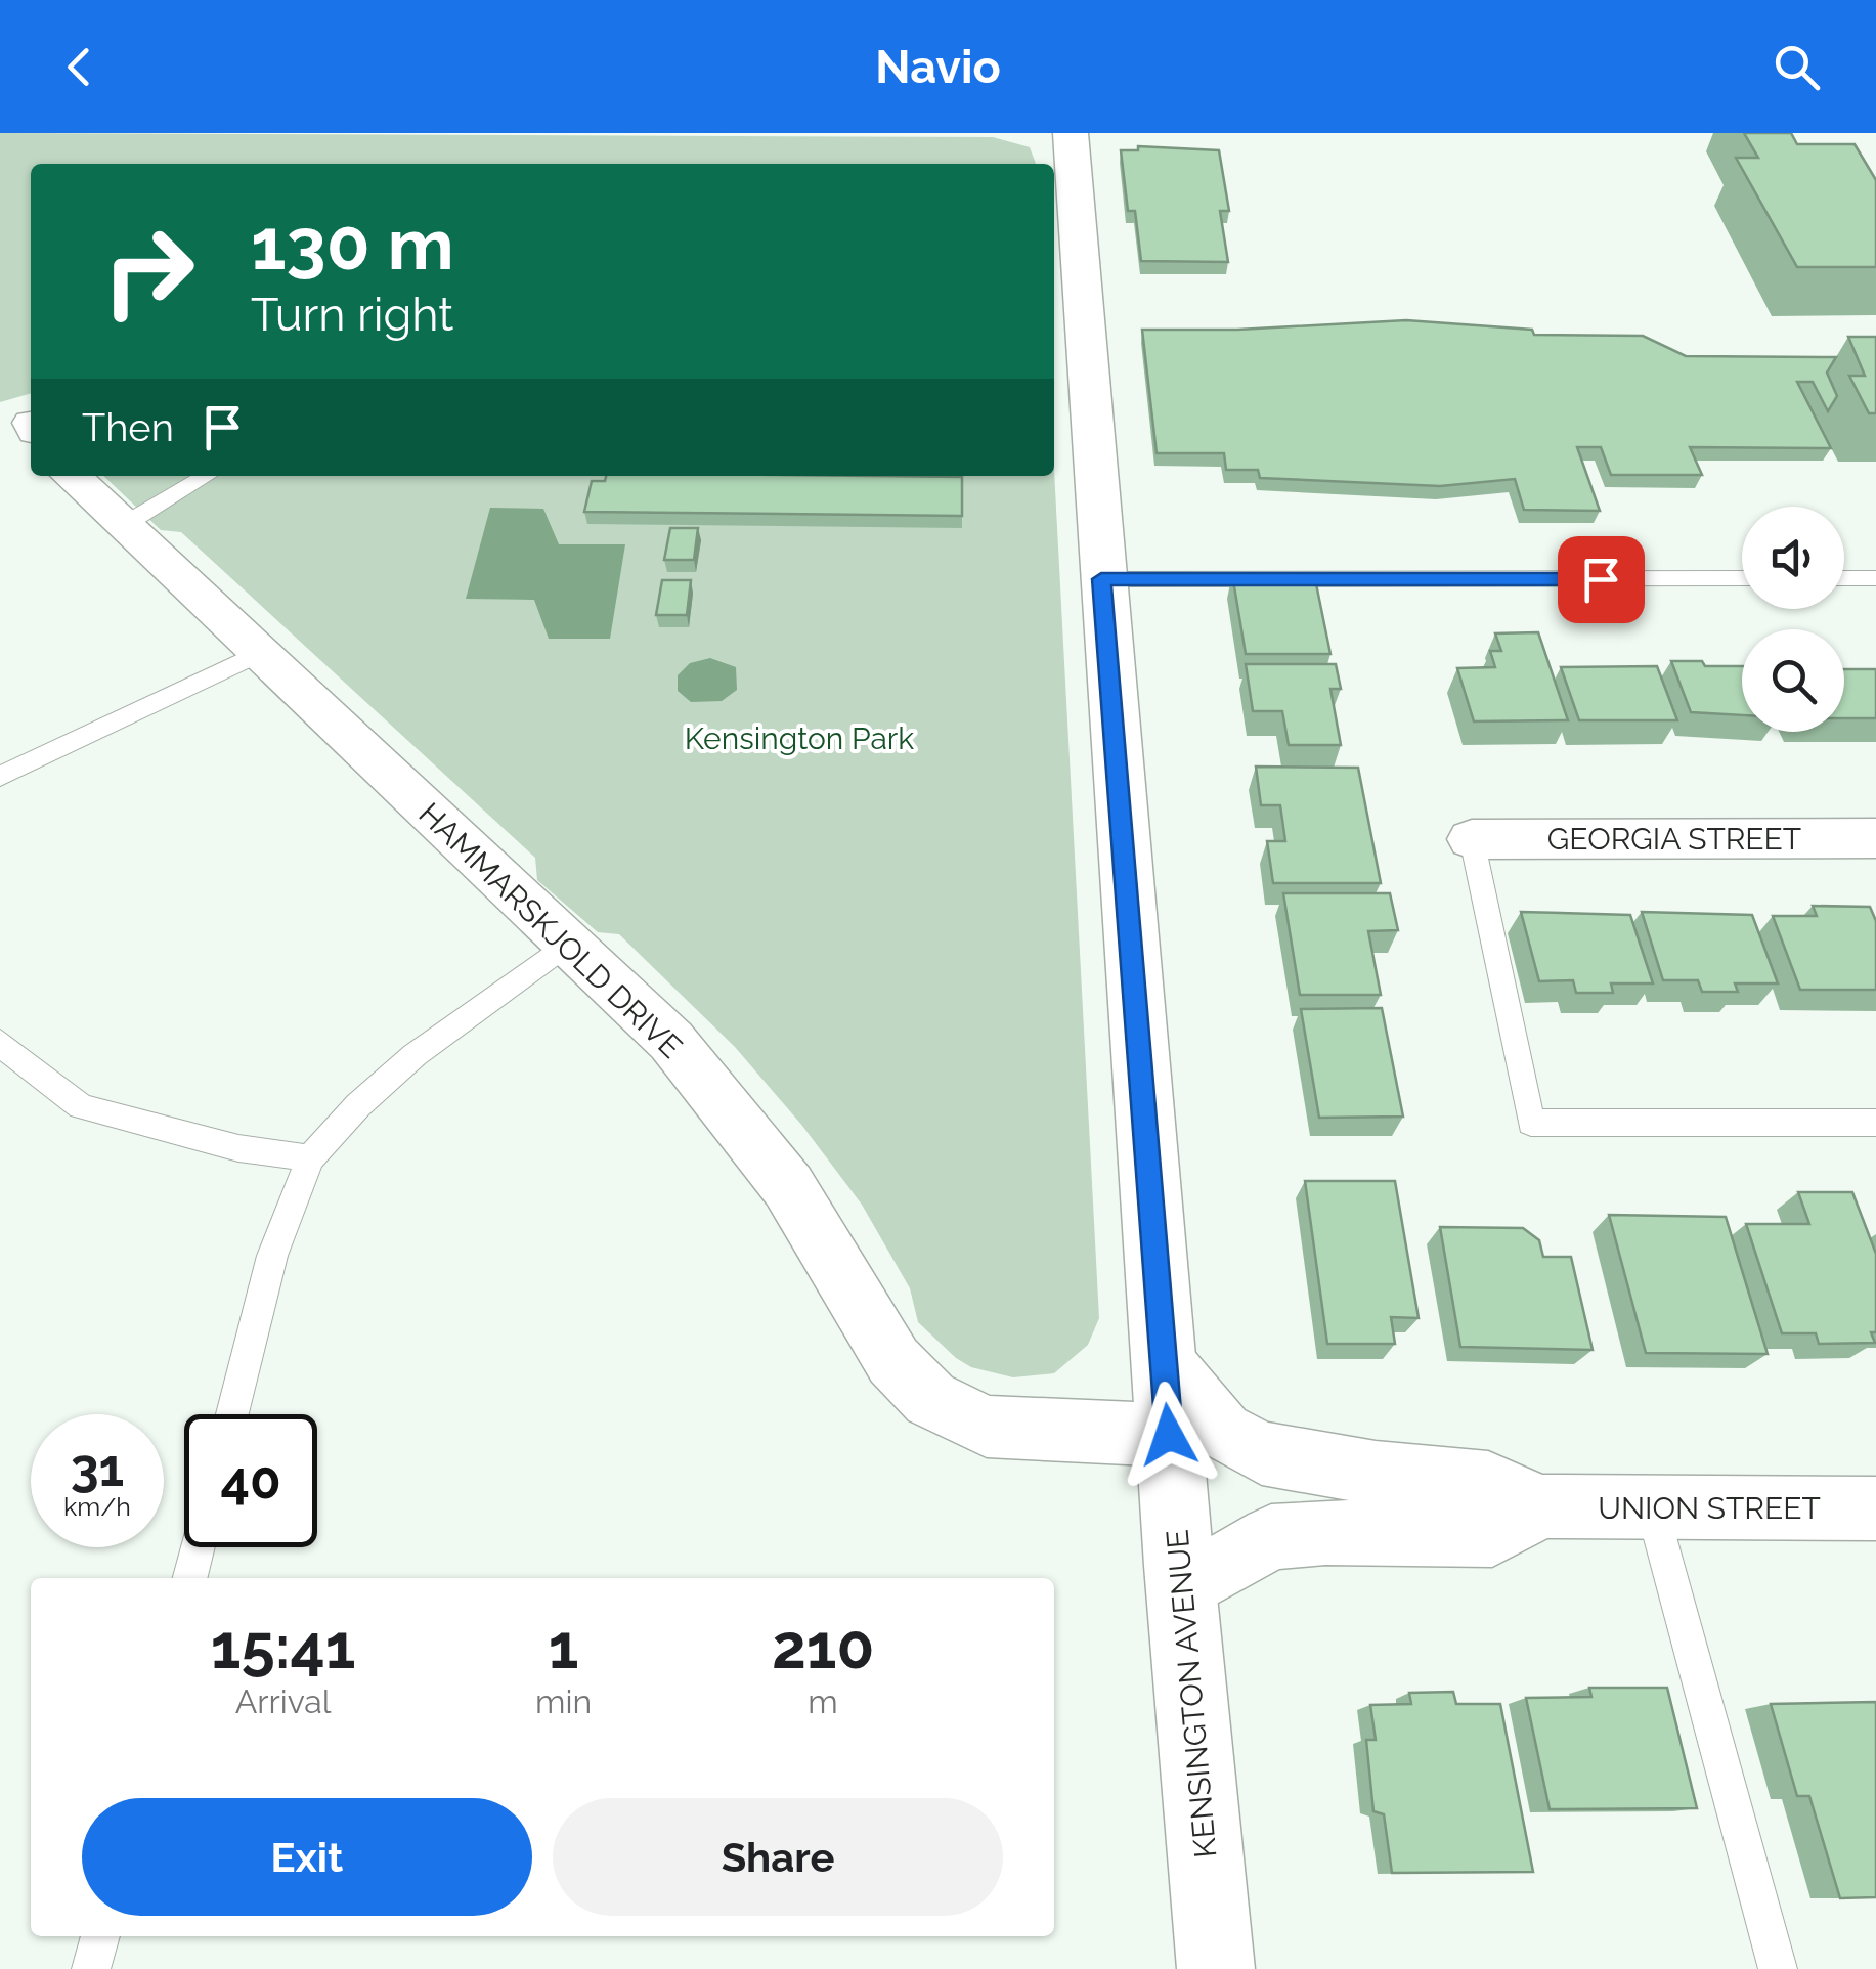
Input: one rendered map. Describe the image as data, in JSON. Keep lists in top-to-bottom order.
{
  "streets": {
    "street": [
      "GEORGIA STREET",
      "HAMMARSKJOLD DRIVE",
      "UNION STREET",
      "KENSINGTON AVENUE"
    ]
  },
  "crossings": [
    ["HAMMARSKJOLD DRIVE", "KENSINGTON AVENUE"],
    ["UNION STREET", "KENSINGTON AVENUE"]
  ],
  "parks": ["Kensington Park"],
  "page": {
    "header": "Navio",
    "turn": ["130 m", "Turn right"],
    "then": "Then",
    "speed": "31 km/h",
    "limit": "40",
    "eta": [
      "15:41",
      "Arrival",
      "1",
      "min",
      "210",
      "m"
    ],
    "buttons": ["Exit", "Share"]
  }
}
